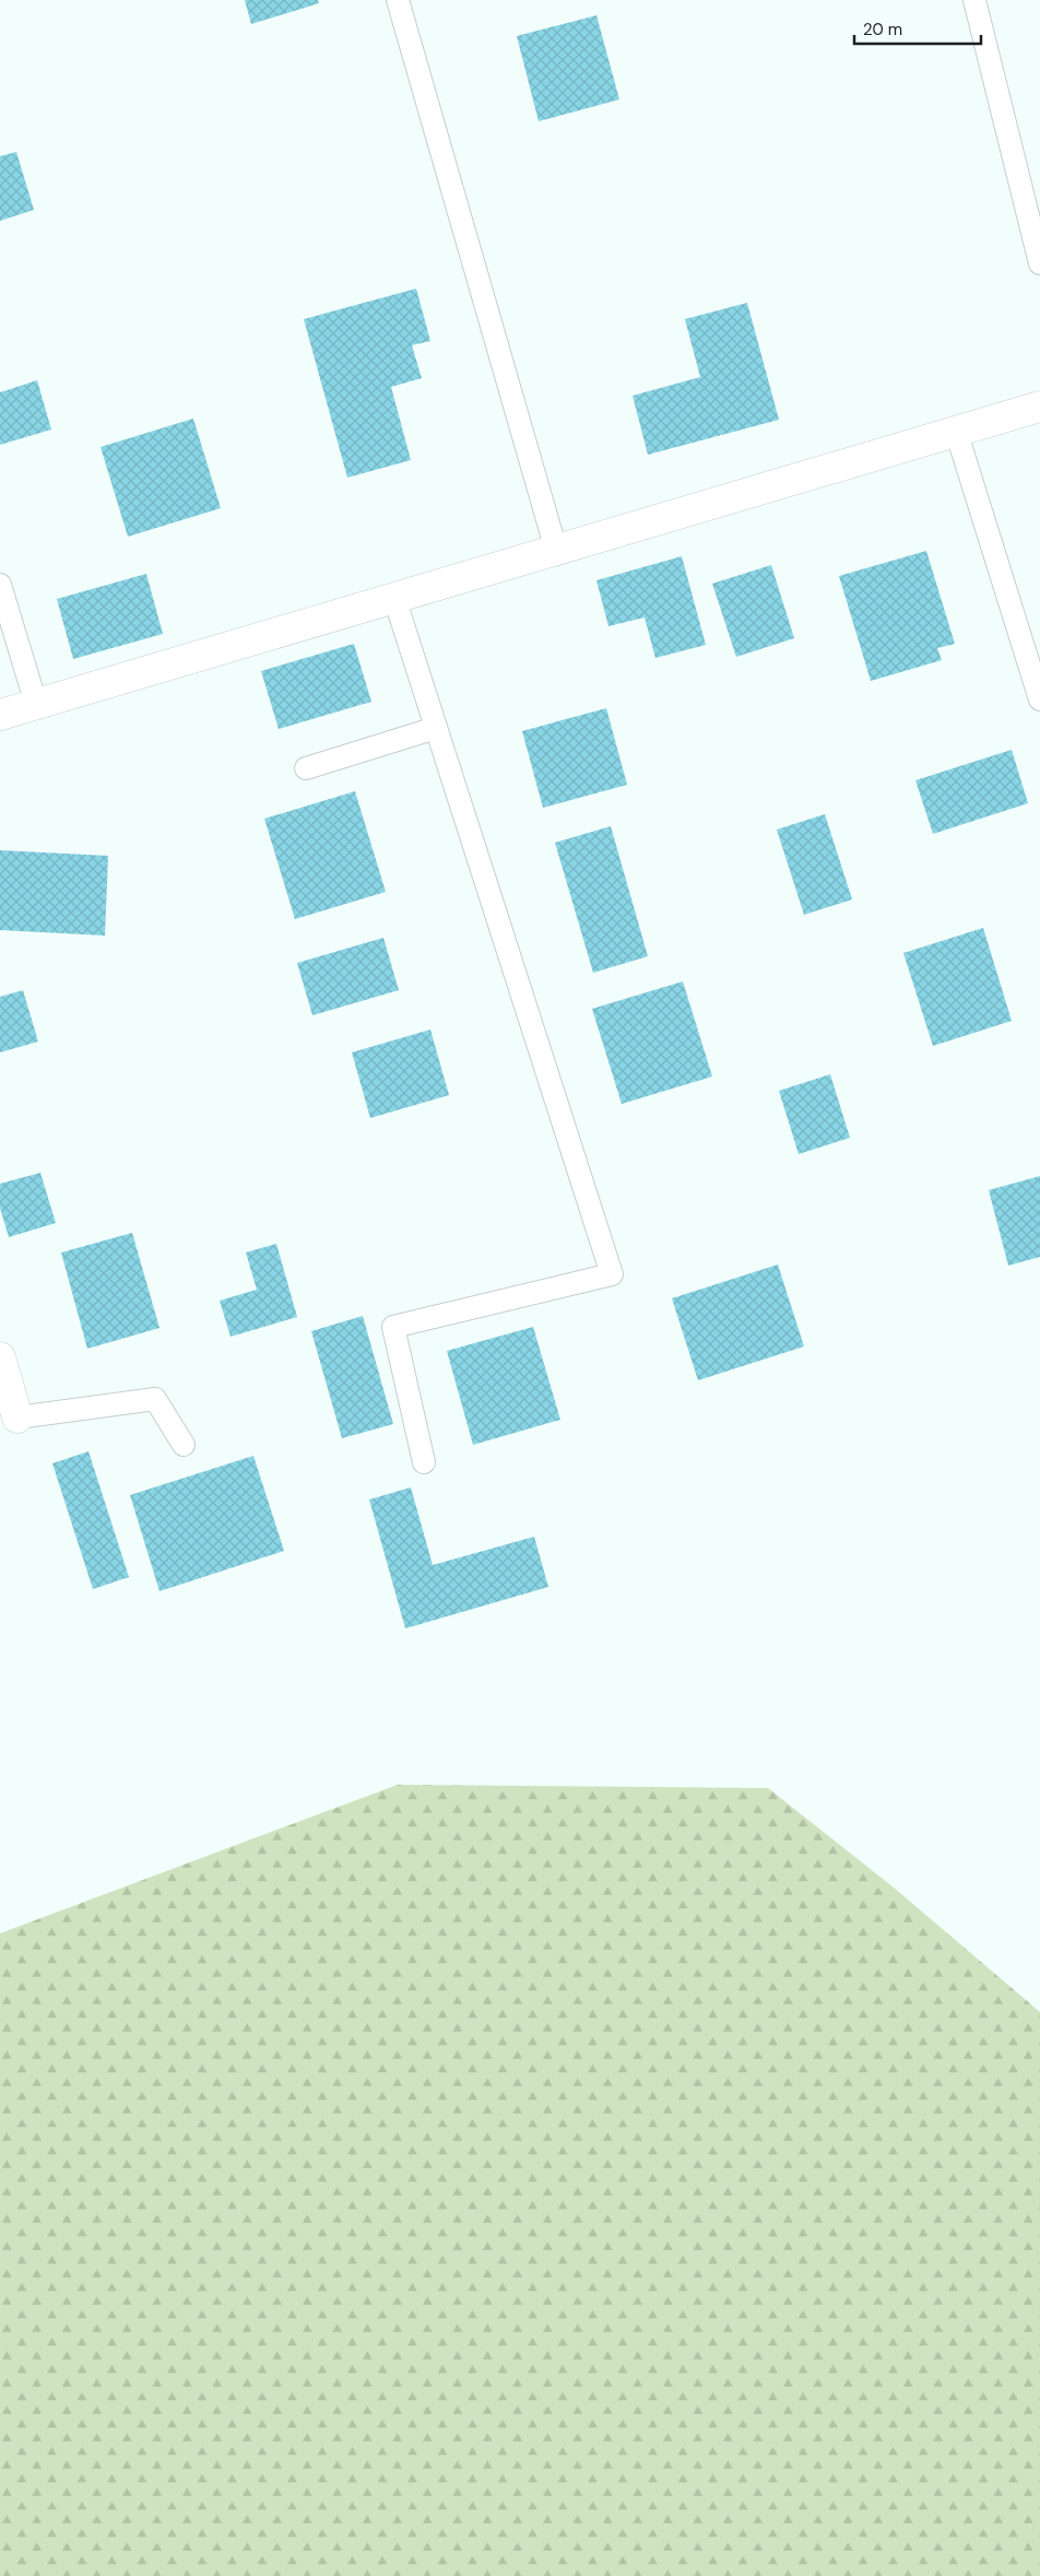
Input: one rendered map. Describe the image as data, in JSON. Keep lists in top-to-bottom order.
{
  "scale_bar": "20 m"
}
